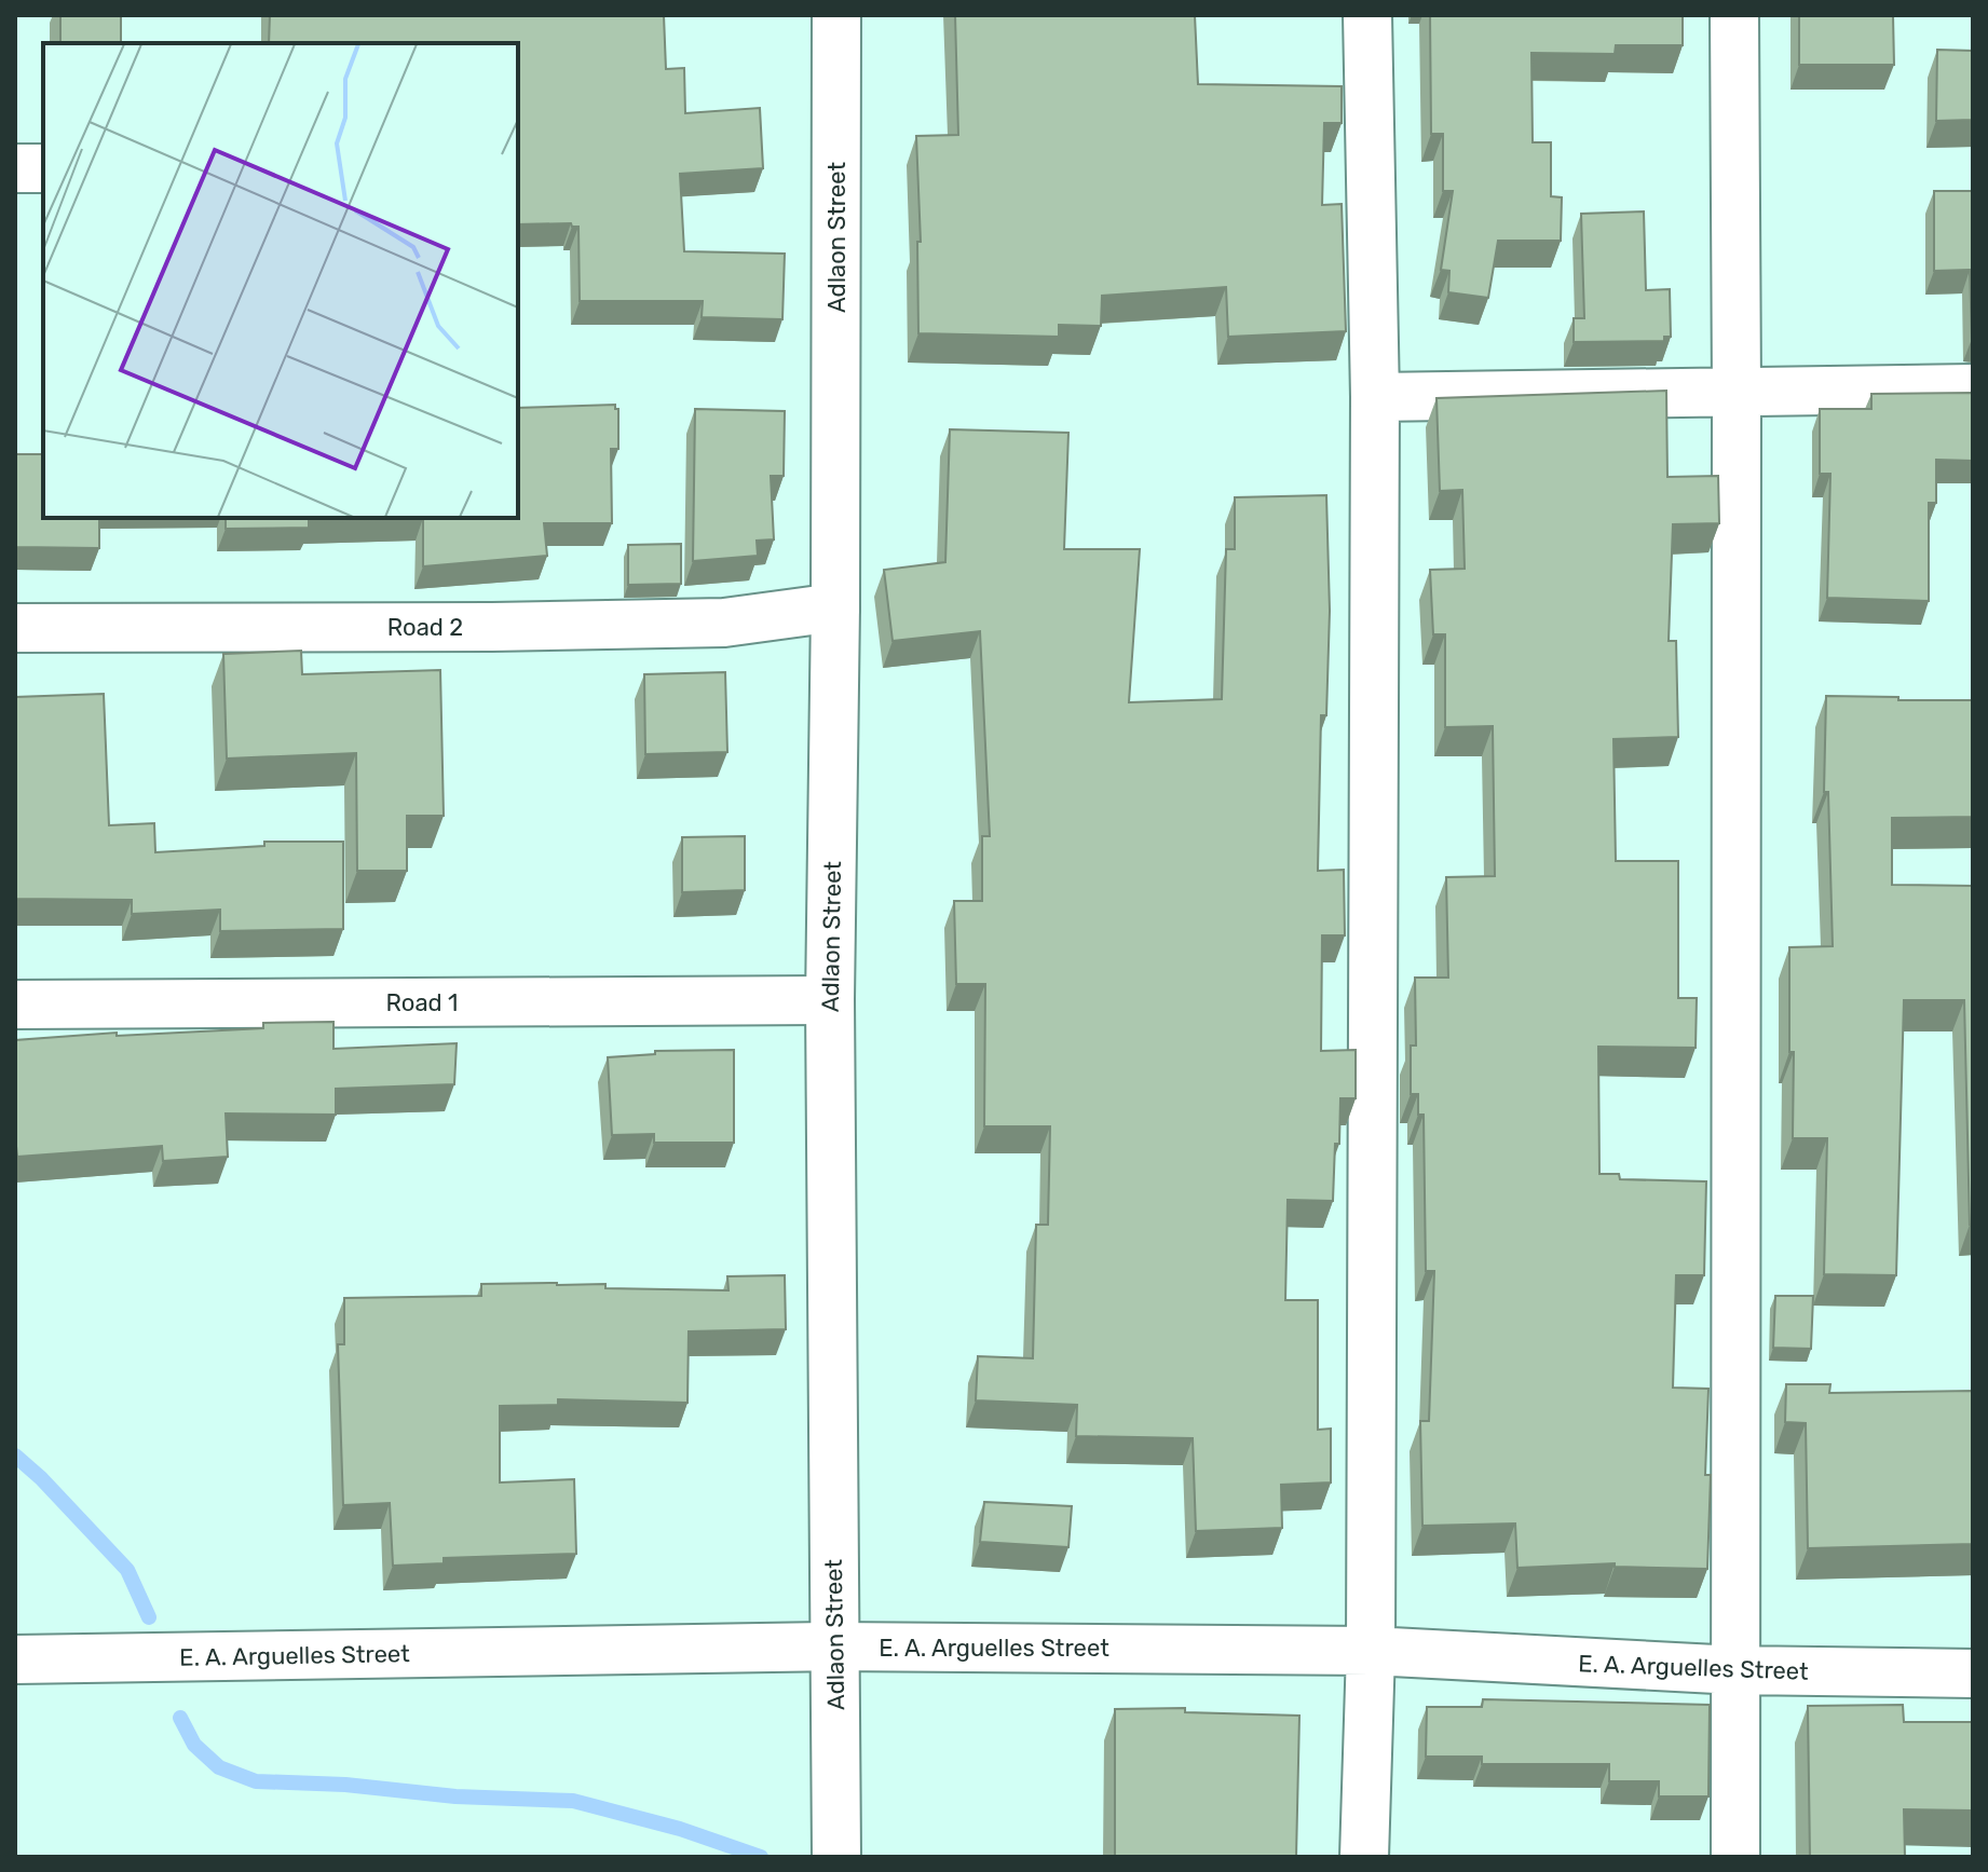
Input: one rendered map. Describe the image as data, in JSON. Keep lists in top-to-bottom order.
{
  "streets": {
    "street": [
      "Adlaon Street",
      "Road 2",
      "Road 1",
      "E. A. Arguelles Street"
    ]
  },
  "crossings": [
    ["Adlaon Street", "Road 2"],
    ["Adlaon Street", "Road 1"],
    ["Adlaon Street", "E. A. Arguelles Street"]
  ]
}
